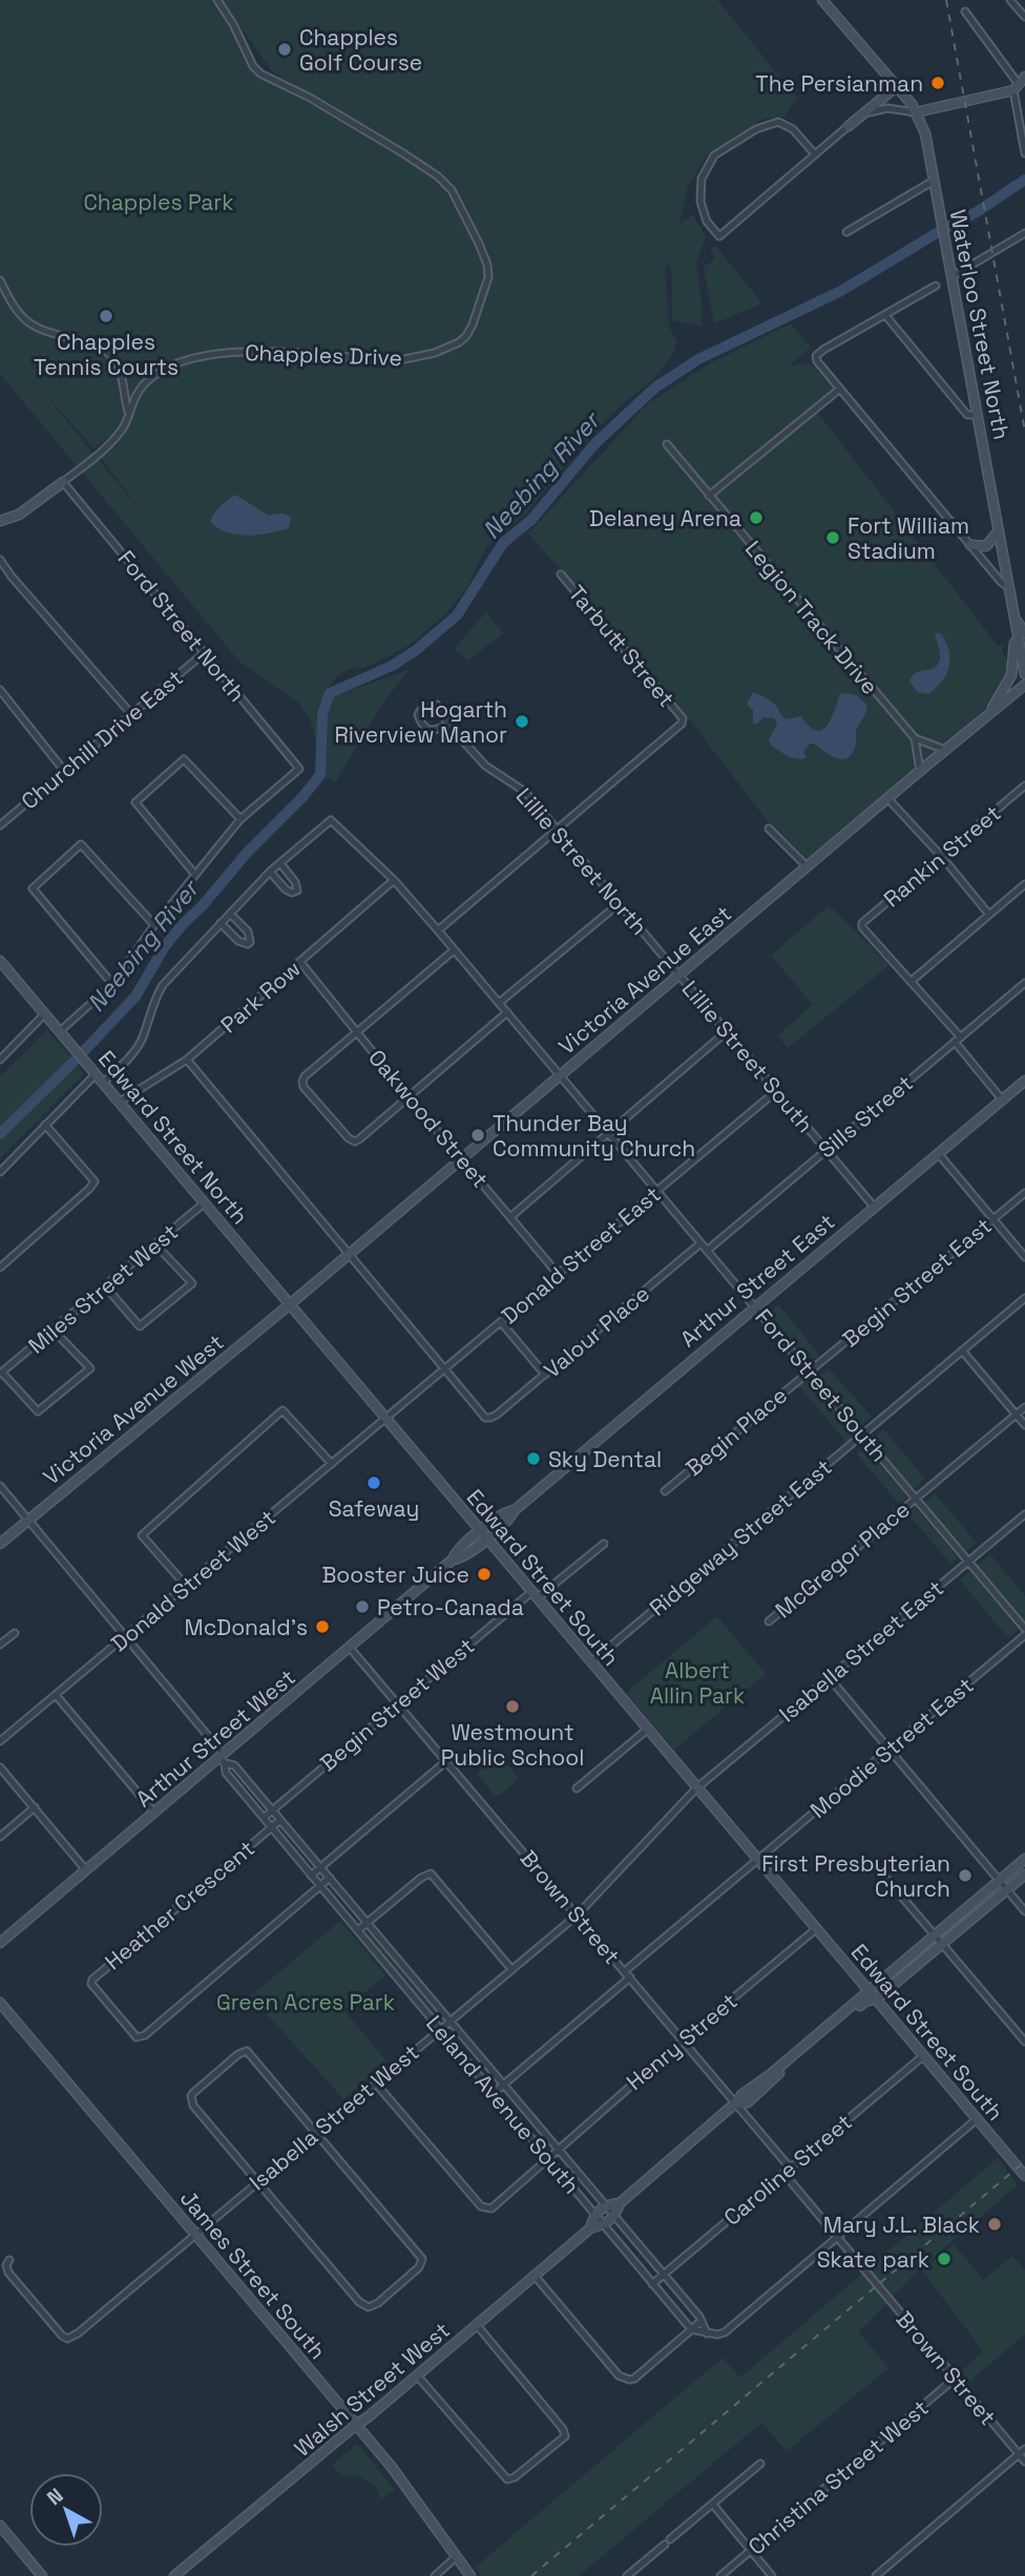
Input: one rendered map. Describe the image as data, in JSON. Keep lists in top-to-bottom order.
{
  "streets": {
    "street": [
      "Waterloo Street North",
      "Chapples Drive",
      "Legion Track Drive",
      "Ford Street North",
      "Tarbutt Street",
      "Churchill Drive East",
      "Rankin Street",
      "Lillie Street North",
      "Victoria Avenue East",
      "Park Row",
      "Lillie Street South",
      "Sills Street",
      "Oakwood Street",
      "Edward Street North",
      "Donald Street East",
      "Arthur Street East",
      "Begin Street East",
      "Miles Street West",
      "Valour Place",
      "Ford Street South",
      "Victoria Avenue West",
      "Begin Place",
      "Ridgeway Street East",
      "McGregor Place",
      "Edward Street South",
      "Donald Street West",
      "Isabella Street East",
      "Begin Street West",
      "Arthur Street West",
      "Moodie Street East",
      "Heather Crescent",
      "Brown Street",
      "Henry Street",
      "Leland Avenue South",
      "Isabella Street West",
      "Caroline Street",
      "James Street South",
      "Walsh Street West",
      "Christina Street West"
    ]
  },
  "crossings": [
    ["Chapples Drive", "Ford Street North"],
    ["Ford Street North", "Churchill Drive East"],
    ["Tarbutt Street", "Lillie Street North"],
    ["Lillie Street North", "Victoria Avenue East"],
    ["Lillie Street North", "Lillie Street South"],
    ["Victoria Avenue East", "Lillie Street South"],
    ["Victoria Avenue East", "Oakwood Street"],
    ["Victoria Avenue East", "Edward Street North"],
    ["Victoria Avenue East", "Ford Street South"],
    ["Victoria Avenue East", "Victoria Avenue West"],
    ["Victoria Avenue East", "Edward Street South"],
    ["Park Row", "Oakwood Street"],
    ["Park Row", "Edward Street North"],
    ["Lillie Street South", "Sills Street"],
    ["Lillie Street South", "Donald Street East"],
    ["Lillie Street South", "Arthur Street East"],
    ["Sills Street", "Ford Street South"],
    ["Oakwood Street", "Donald Street East"],
    ["Edward Street North", "Miles Street West"],
    ["Edward Street North", "Victoria Avenue West"],
    ["Edward Street North", "Edward Street South"],
    ["Donald Street East", "Valour Place"],
    ["Donald Street East", "Ford Street South"],
    ["Donald Street East", "Edward Street South"],
    ["Donald Street East", "Donald Street West"],
    ["Arthur Street East", "Ford Street South"],
    ["Arthur Street East", "Edward Street South"],
    ["Arthur Street East", "Arthur Street West"],
    ["Begin Street East", "Ford Street South"],
    ["Begin Street East", "Begin Place"],
    ["Valour Place", "Ford Street South"],
    ["Ford Street South", "Begin Place"],
    ["Ford Street South", "Ridgeway Street East"],
    ["Ford Street South", "McGregor Place"],
    ["Ford Street South", "Isabella Street East"],
    ["Ford Street South", "Moodie Street East"],
    ["Victoria Avenue West", "Edward Street South"],
    ["Victoria Avenue West", "Leland Avenue South"],
    ["Ridgeway Street East", "Edward Street South"],
    ["Edward Street South", "Donald Street West"],
    ["Edward Street South", "Isabella Street East"],
    ["Edward Street South", "Begin Street West"],
    ["Edward Street South", "Arthur Street West"],
    ["Edward Street South", "Moodie Street East"],
    ["Edward Street South", "Henry Street"],
    ["Edward Street South", "Isabella Street West"],
    ["Edward Street South", "Caroline Street"],
    ["Donald Street West", "Leland Avenue South"],
    ["Isabella Street East", "Isabella Street West"],
    ["Begin Street West", "Brown Street"],
    ["Begin Street West", "Leland Avenue South"],
    ["Arthur Street West", "Brown Street"],
    ["Arthur Street West", "Leland Avenue South"],
    ["Moodie Street East", "Brown Street"],
    ["Heather Crescent", "Leland Avenue South"],
    ["Brown Street", "Henry Street"],
    ["Brown Street", "Isabella Street West"],
    ["Brown Street", "Caroline Street"],
    ["Brown Street", "Christina Street West"],
    ["Henry Street", "Leland Avenue South"],
    ["Henry Street", "Isabella Street West"],
    ["Leland Avenue South", "Isabella Street West"],
    ["Leland Avenue South", "Caroline Street"],
    ["Leland Avenue South", "Walsh Street West"],
    ["Isabella Street West", "James Street South"],
    ["James Street South", "Walsh Street West"]
  ],
  "water": ["Neebing River"],
  "parks": ["Chapples Park", "Albert Allin Park", "Green Acres Park"],
  "places": [
    "Chapples Golf Course",
    "The Persianman",
    "Chapples Tennis Courts",
    "Delaney Arena",
    "Fort William Stadium",
    "Hogarth Riverview Manor",
    "Thunder Bay Community Church",
    "Sky Dental",
    "Safeway",
    "Booster Juice",
    "Petro-Canada",
    "McDonald's",
    "Westmount Public School",
    "First Presbyterian Church",
    "Mary J.L. Black",
    "Skate park"
  ],
  "north": "top left"
}
